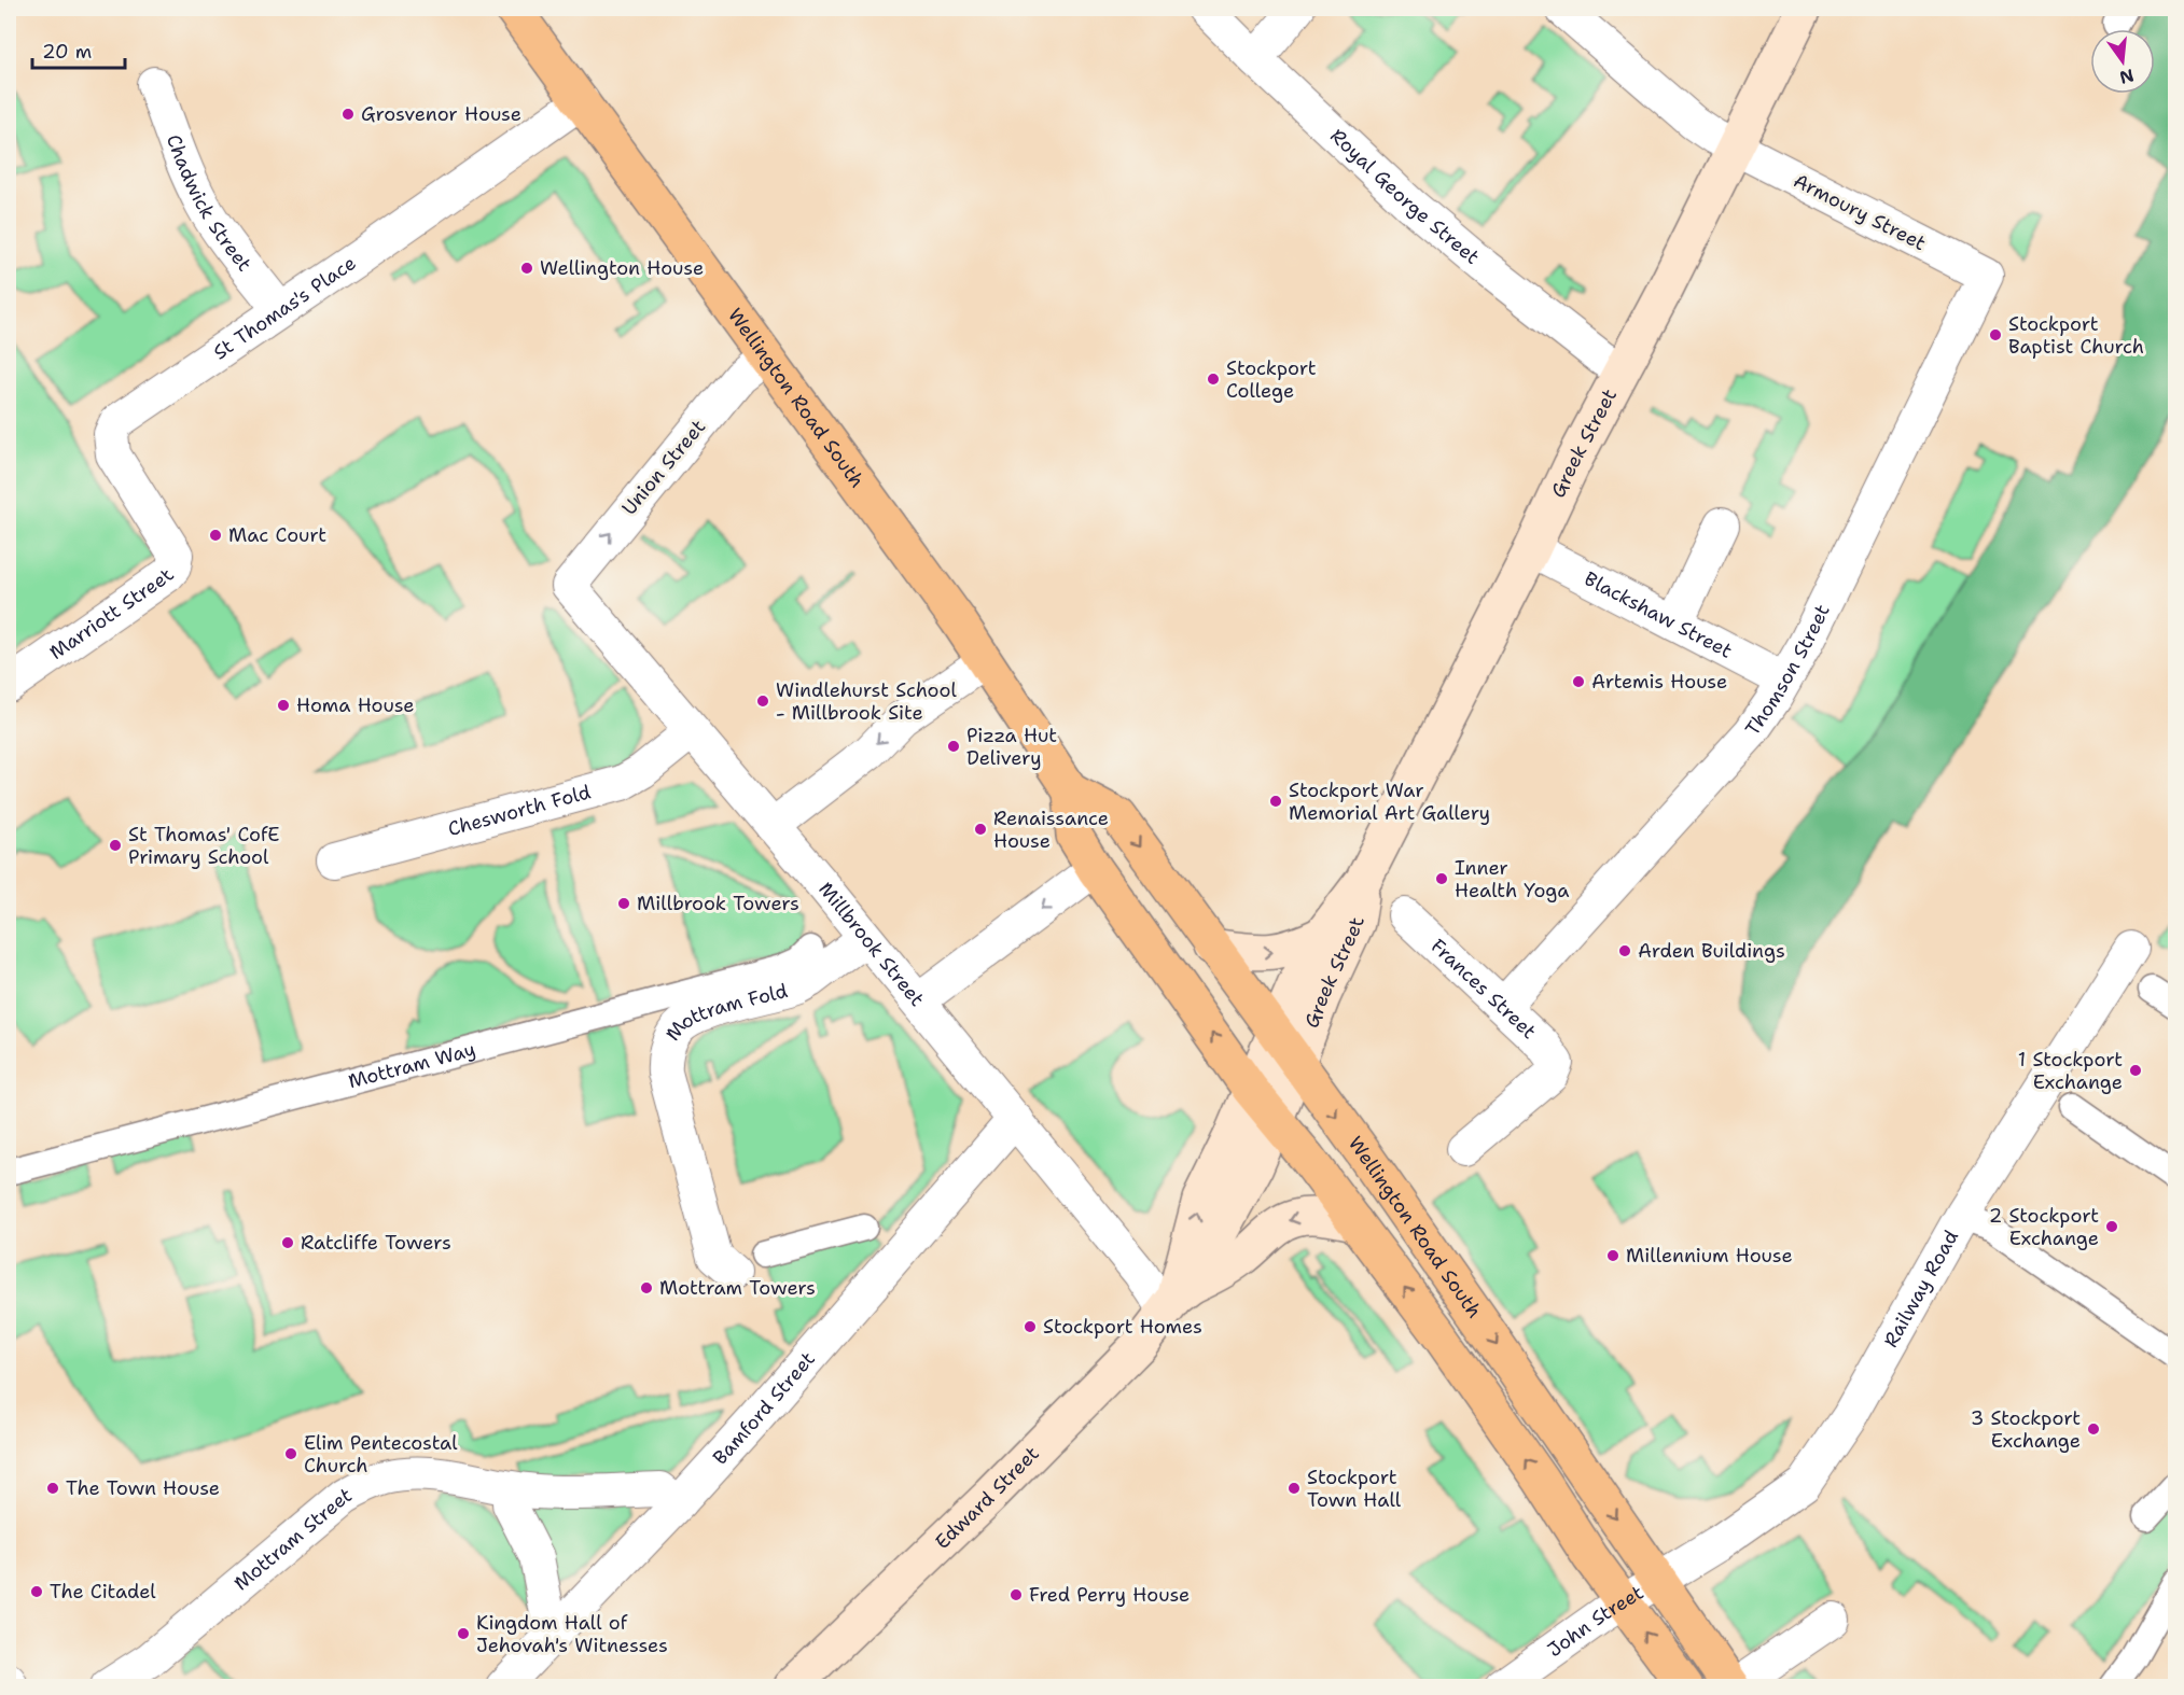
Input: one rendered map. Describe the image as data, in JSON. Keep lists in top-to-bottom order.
{
  "streets": {
    "highway": ["Wellington Road South"],
    "main road": ["Greek Street", "Edward Street"],
    "street": [
      "Royal George Street",
      "Chadwick Street",
      "Armoury Street",
      "St Thomas's Place",
      "Union Street",
      "Marriott Street",
      "Blackshaw Street",
      "Thomson Street",
      "Chesworth Fold",
      "Millbrook Street",
      "Frances Street",
      "Mottram Fold",
      "Mottram Way",
      "Railway Road",
      "Bamford Street",
      "Mottram Street",
      "John Street"
    ]
  },
  "crossings": [
    ["Royal George Street", "Greek Street"],
    ["Chadwick Street", "St Thomas's Place"],
    ["Armoury Street", "Greek Street"],
    ["Armoury Street", "Thomson Street"],
    ["St Thomas's Place", "Wellington Road South"],
    ["St Thomas's Place", "Marriott Street"],
    ["Wellington Road South", "Greek Street"],
    ["Wellington Road South", "Union Street"],
    ["Wellington Road South", "Railway Road"],
    ["Wellington Road South", "Edward Street"],
    ["Wellington Road South", "John Street"],
    ["Greek Street", "Blackshaw Street"],
    ["Greek Street", "Edward Street"],
    ["Union Street", "Millbrook Street"],
    ["Blackshaw Street", "Thomson Street"],
    ["Thomson Street", "Frances Street"],
    ["Chesworth Fold", "Millbrook Street"],
    ["Millbrook Street", "Mottram Fold"],
    ["Millbrook Street", "Bamford Street"],
    ["Millbrook Street", "Edward Street"],
    ["Railway Road", "John Street"],
    ["Bamford Street", "Mottram Street"]
  ],
  "one_way": ["Union Street"],
  "places": [
    "Grosvenor House",
    "Wellington House",
    "Stockport Baptist Church",
    "Stockport College",
    "Mac Court",
    "Artemis House",
    "Windlehurst School - Millbrook Site",
    "Homa House",
    "Pizza Hut Delivery",
    "Stockport War Memorial Art Gallery",
    "Renaissance House",
    "St Thomas' CofE Primary School",
    "Inner Health Yoga",
    "Millbrook Towers",
    "Arden Buildings",
    "1 Stockport Exchange",
    "2 Stockport Exchange",
    "Ratcliffe Towers",
    "Millennium House",
    "Mottram Towers",
    "Stockport Homes",
    "3 Stockport Exchange",
    "Elim Pentecostal Church",
    "The Town House",
    "Stockport Town Hall",
    "The Citadel",
    "Fred Perry House",
    "Kingdom Hall of Jehovah's Witnesses"
  ],
  "scale_bar": "20 m",
  "north": "bottom"
}
